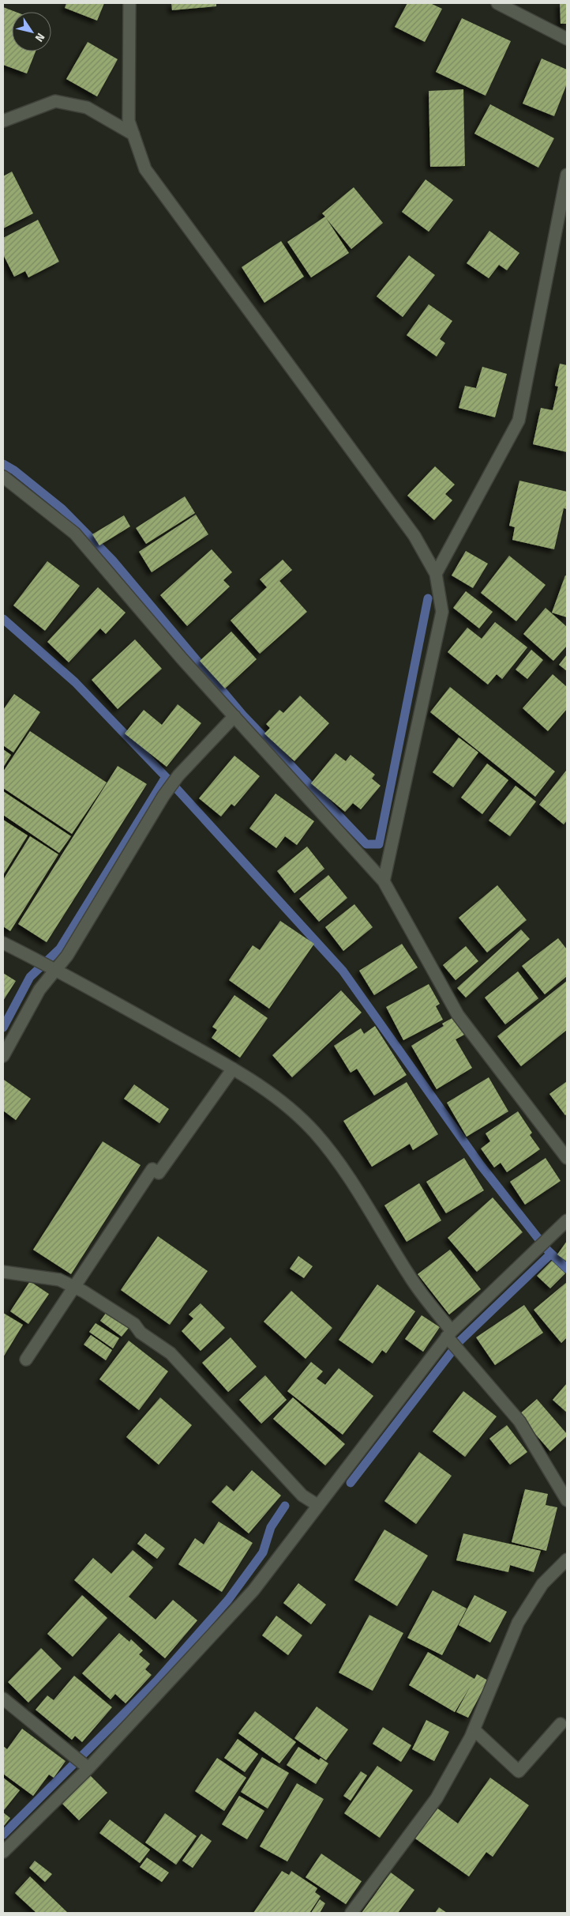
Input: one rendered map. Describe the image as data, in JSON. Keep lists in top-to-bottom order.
{
  "north": "bottom right"
}
